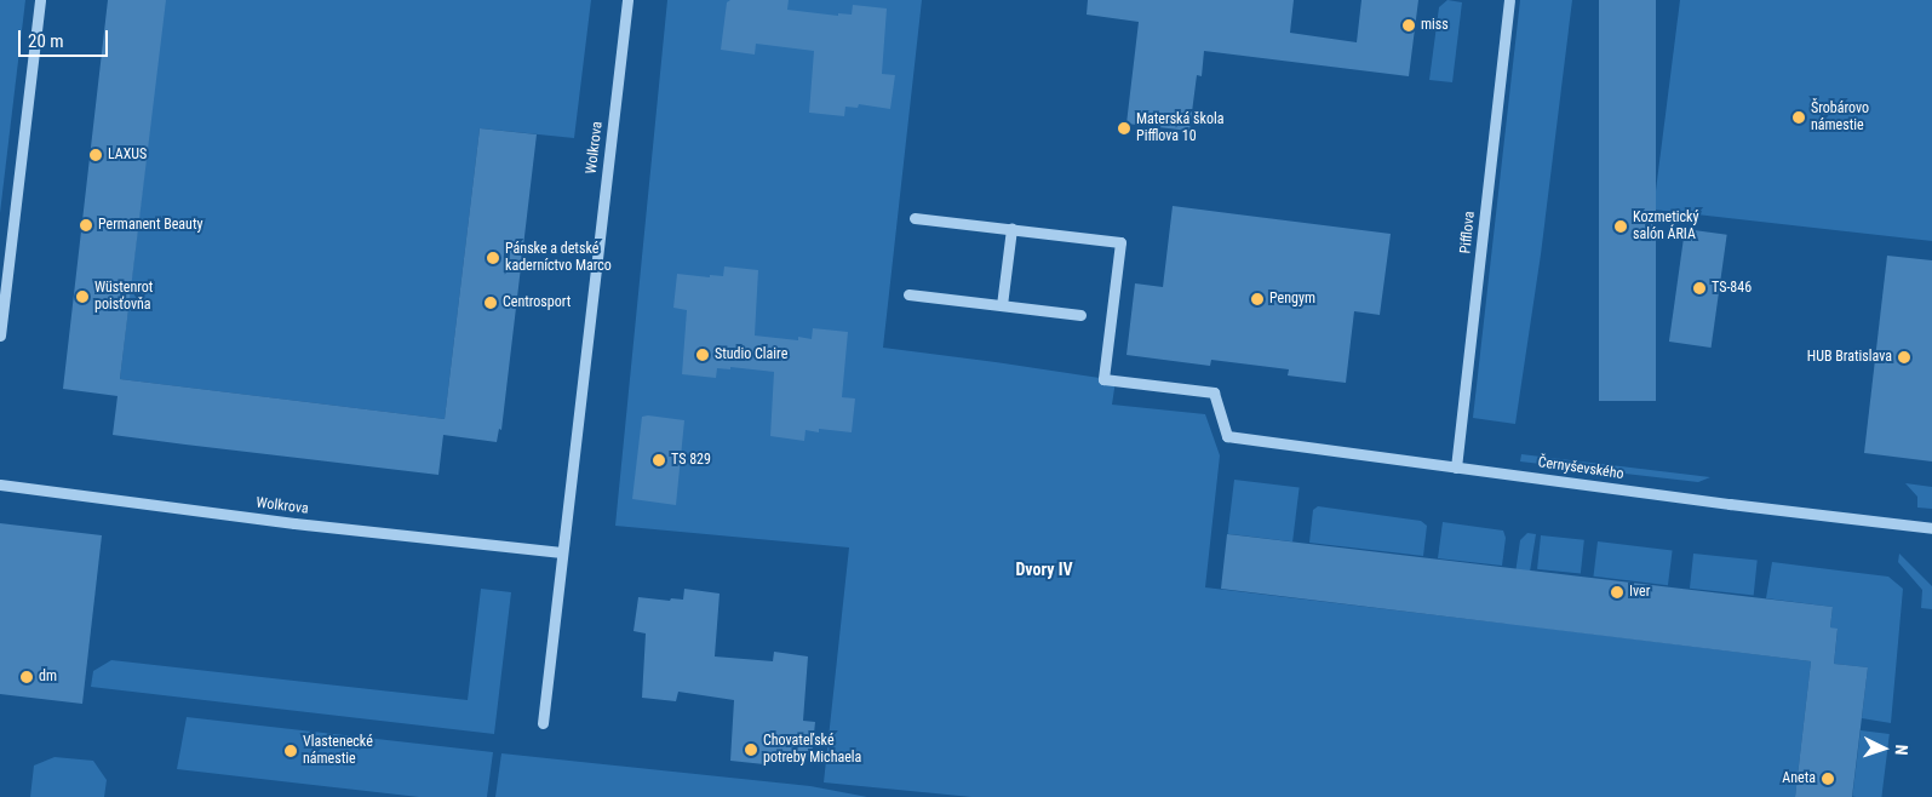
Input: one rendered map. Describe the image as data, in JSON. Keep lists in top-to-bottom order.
{
  "streets": {
    "street": ["Wolkrova", "Pifflova", "Černyševského"]
  },
  "crossings": [
    ["Pifflova", "Černyševského"]
  ],
  "districts": ["Dvory IV"],
  "places": [
    "miss",
    "Šrobárovo námestie",
    "Materská škola Pifflova 10",
    "LAXUS",
    "Permanent Beauty",
    "Kozmetický salón ÁRIA",
    "Pánske a detské kaderníctvo Marco",
    "TS-846",
    "Wüstenrot poisťovňa",
    "Pengym",
    "Centrosport",
    "Studio Claire",
    "HUB Bratislava",
    "TS 829",
    "Iver",
    "dm",
    "Chovateľské potreby Michaela",
    "Vlastenecké námestie",
    "Aneta"
  ],
  "scale_bar": "20 m",
  "north": "right"
}
